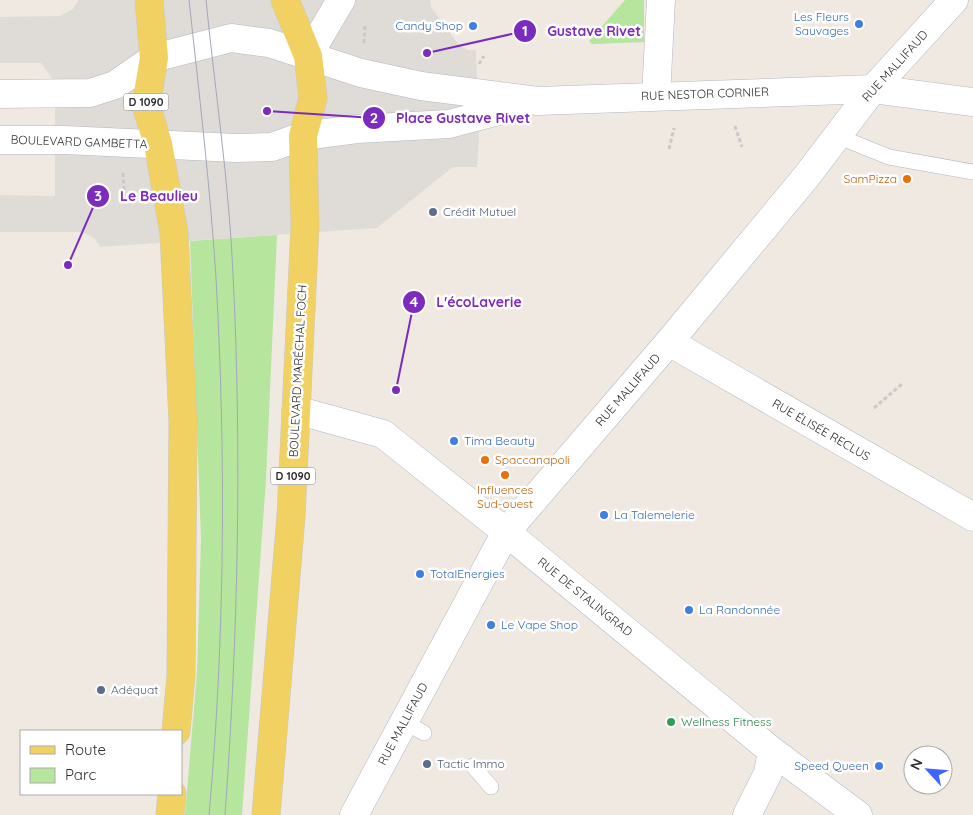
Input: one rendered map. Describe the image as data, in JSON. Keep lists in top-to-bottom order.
{
  "streets": {
    "main road": ["D 1090", "BOULEVARD MARÉCHAL FOCH"],
    "street": [
      "RUE MALLIFAUD",
      "RUE NESTOR CORNIER",
      "BOULEVARD GAMBETTA",
      "RUE ÉLISÉE RECLUS",
      "RUE DE STALINGRAD"
    ]
  },
  "crossings": [
    ["RUE MALLIFAUD", "RUE NESTOR CORNIER"],
    ["RUE MALLIFAUD", "RUE ÉLISÉE RECLUS"],
    ["RUE MALLIFAUD", "RUE DE STALINGRAD"],
    ["RUE NESTOR CORNIER", "D 1090"],
    ["RUE NESTOR CORNIER", "BOULEVARD GAMBETTA"],
    ["RUE NESTOR CORNIER", "BOULEVARD MARÉCHAL FOCH"],
    ["D 1090", "BOULEVARD GAMBETTA"],
    ["D 1090", "BOULEVARD MARÉCHAL FOCH"],
    ["BOULEVARD GAMBETTA", "BOULEVARD MARÉCHAL FOCH"],
    ["BOULEVARD MARÉCHAL FOCH", "RUE DE STALINGRAD"]
  ],
  "places": [
    "Les Fleurs Sauvages",
    "Candy Shop",
    "Gustave Rivet",
    "Place Gustave Rivet",
    "SamPizza",
    "Crédit Mutuel",
    "Le Beaulieu",
    "L'écoLaverie",
    "Tima Beauty",
    "Spaccanapoli",
    "Influences Sud-ouest",
    "La Talemelerie",
    "TotalEnergies",
    "La Randonnée",
    "Le Vape Shop",
    "Adéquat",
    "Wellness Fitness",
    "Tactic Immo",
    "Speed Queen"
  ],
  "legend": ["Route", "Parc"],
  "north": "top left"
}
